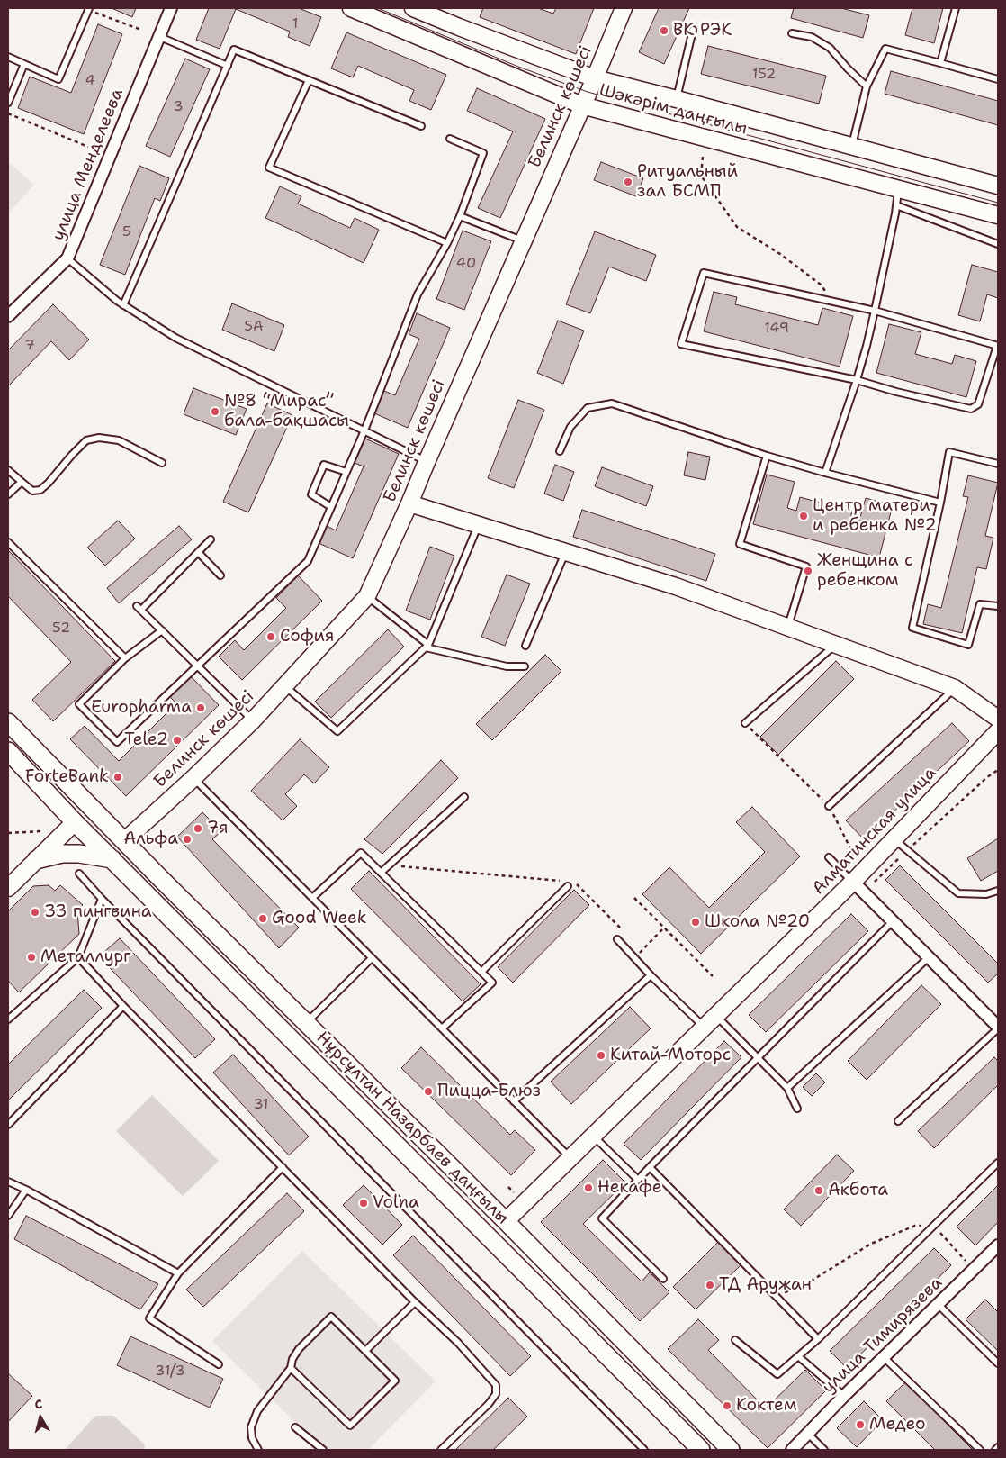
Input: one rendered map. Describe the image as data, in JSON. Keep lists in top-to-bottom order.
{
  "streets": {
    "main road": [
      "Белинск көшесі",
      "Шәкәрім даңғылы",
      "Алматинская улица",
      "Нұрсұлтан Назарбаев даңғылы"
    ],
    "street": ["улица Менделеева", "улица Тимирязева"]
  },
  "crossings": [
    ["Белинск көшесі", "Шәкәрім даңғылы"],
    ["Белинск көшесі", "Нұрсұлтан Назарбаев даңғылы"],
    ["Алматинская улица", "Нұрсұлтан Назарбаев даңғылы"]
  ],
  "places": [
    "ВК РЭК",
    "Ритуальный зал БСМП",
    "№8 “Мирас” бала-бақшасы",
    "Центр матери и ребенка №2",
    "Женщина с ребенком",
    "София",
    "Europharma",
    "Tele2",
    "ForteBank",
    "7я",
    "Альфа",
    "33 пингвина",
    "Good Week",
    "Школа №20",
    "Металлург",
    "Китай-Моторс",
    "Пицца-Блюз",
    "Некафе",
    "Акбота",
    "Volna",
    "ТД Аружан",
    "Коктем",
    "Медео"
  ],
  "house_numbers": [
    "1",
    "152",
    "4",
    "3",
    "5",
    "40",
    "5А",
    "149",
    "7",
    "52",
    "31",
    "31/3"
  ],
  "north": "top"
}
